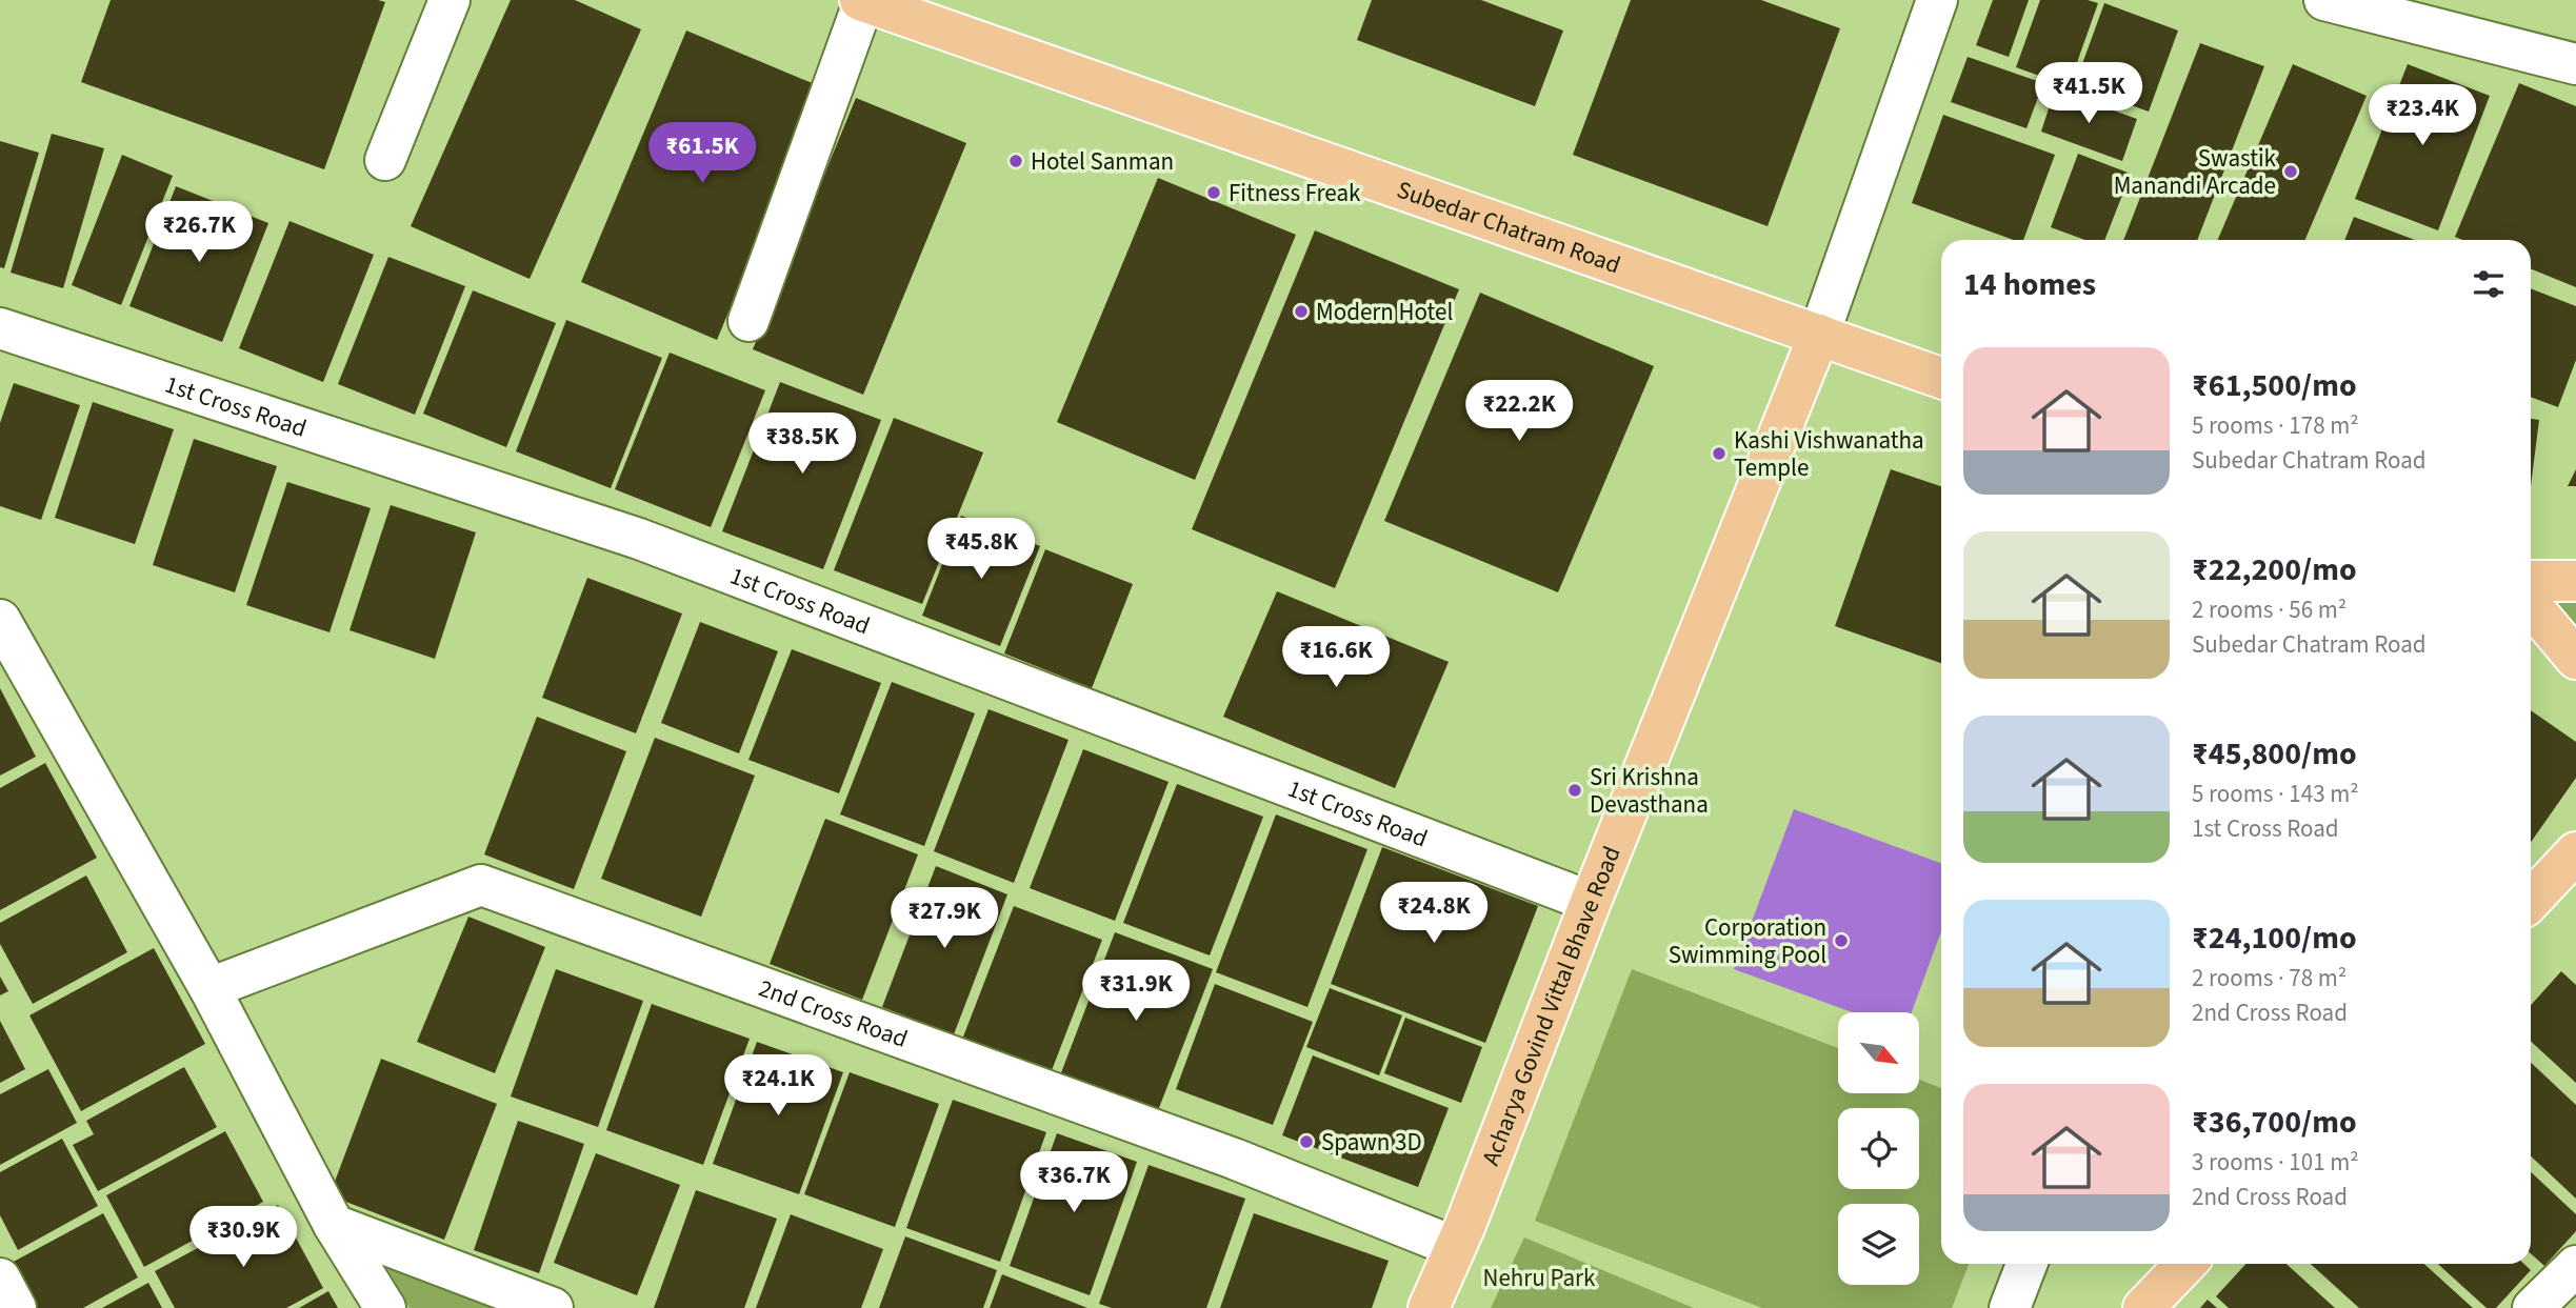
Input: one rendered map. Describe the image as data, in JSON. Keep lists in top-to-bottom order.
{
  "streets": {
    "main road": ["Subedar Chatram Road", "Acharya Govind Vittal Bhave Road"],
    "street": ["1st Cross Road", "2nd Cross Road"]
  },
  "crossings": [
    ["Subedar Chatram Road", "Acharya Govind Vittal Bhave Road"],
    ["1st Cross Road", "Acharya Govind Vittal Bhave Road"],
    ["Acharya Govind Vittal Bhave Road", "2nd Cross Road"]
  ],
  "parks": ["Nehru Park"],
  "places": [
    "Hotel Sanman",
    "Swastik Manandi Arcade",
    "Fitness Freak",
    "Modern Hotel",
    "Kashi Vishwanatha Temple",
    "Sri Krishna Devasthana",
    "Corporation Swimming Pool",
    "Spawn 3D"
  ],
  "north": "bottom right",
  "page": {
    "price": [
      "₹41.5K",
      "₹23.4K",
      "₹61.5K",
      "₹26.7K",
      "₹22.2K",
      "₹38.5K",
      "₹45.8K",
      "₹16.6K",
      "₹24.8K",
      "₹27.9K",
      "₹31.9K",
      "₹24.1K",
      "₹36.7K",
      "₹30.9K"
    ],
    "heading": "14 homes",
    "list": [
      {
        "name": "₹61,500/mo",
        "note": "5 rooms · 178 m² · Subedar Chatram Road"
      },
      {
        "name": "₹22,200/mo",
        "note": "2 rooms · 56 m² · Subedar Chatram Road"
      },
      {
        "name": "₹45,800/mo",
        "note": "5 rooms · 143 m² · 1st Cross Road"
      },
      {
        "name": "₹24,100/mo",
        "note": "2 rooms · 78 m² · 2nd Cross Road"
      },
      {
        "name": "₹36,700/mo",
        "note": "3 rooms · 101 m² · 2nd Cross Road"
      }
    ]
  }
}
